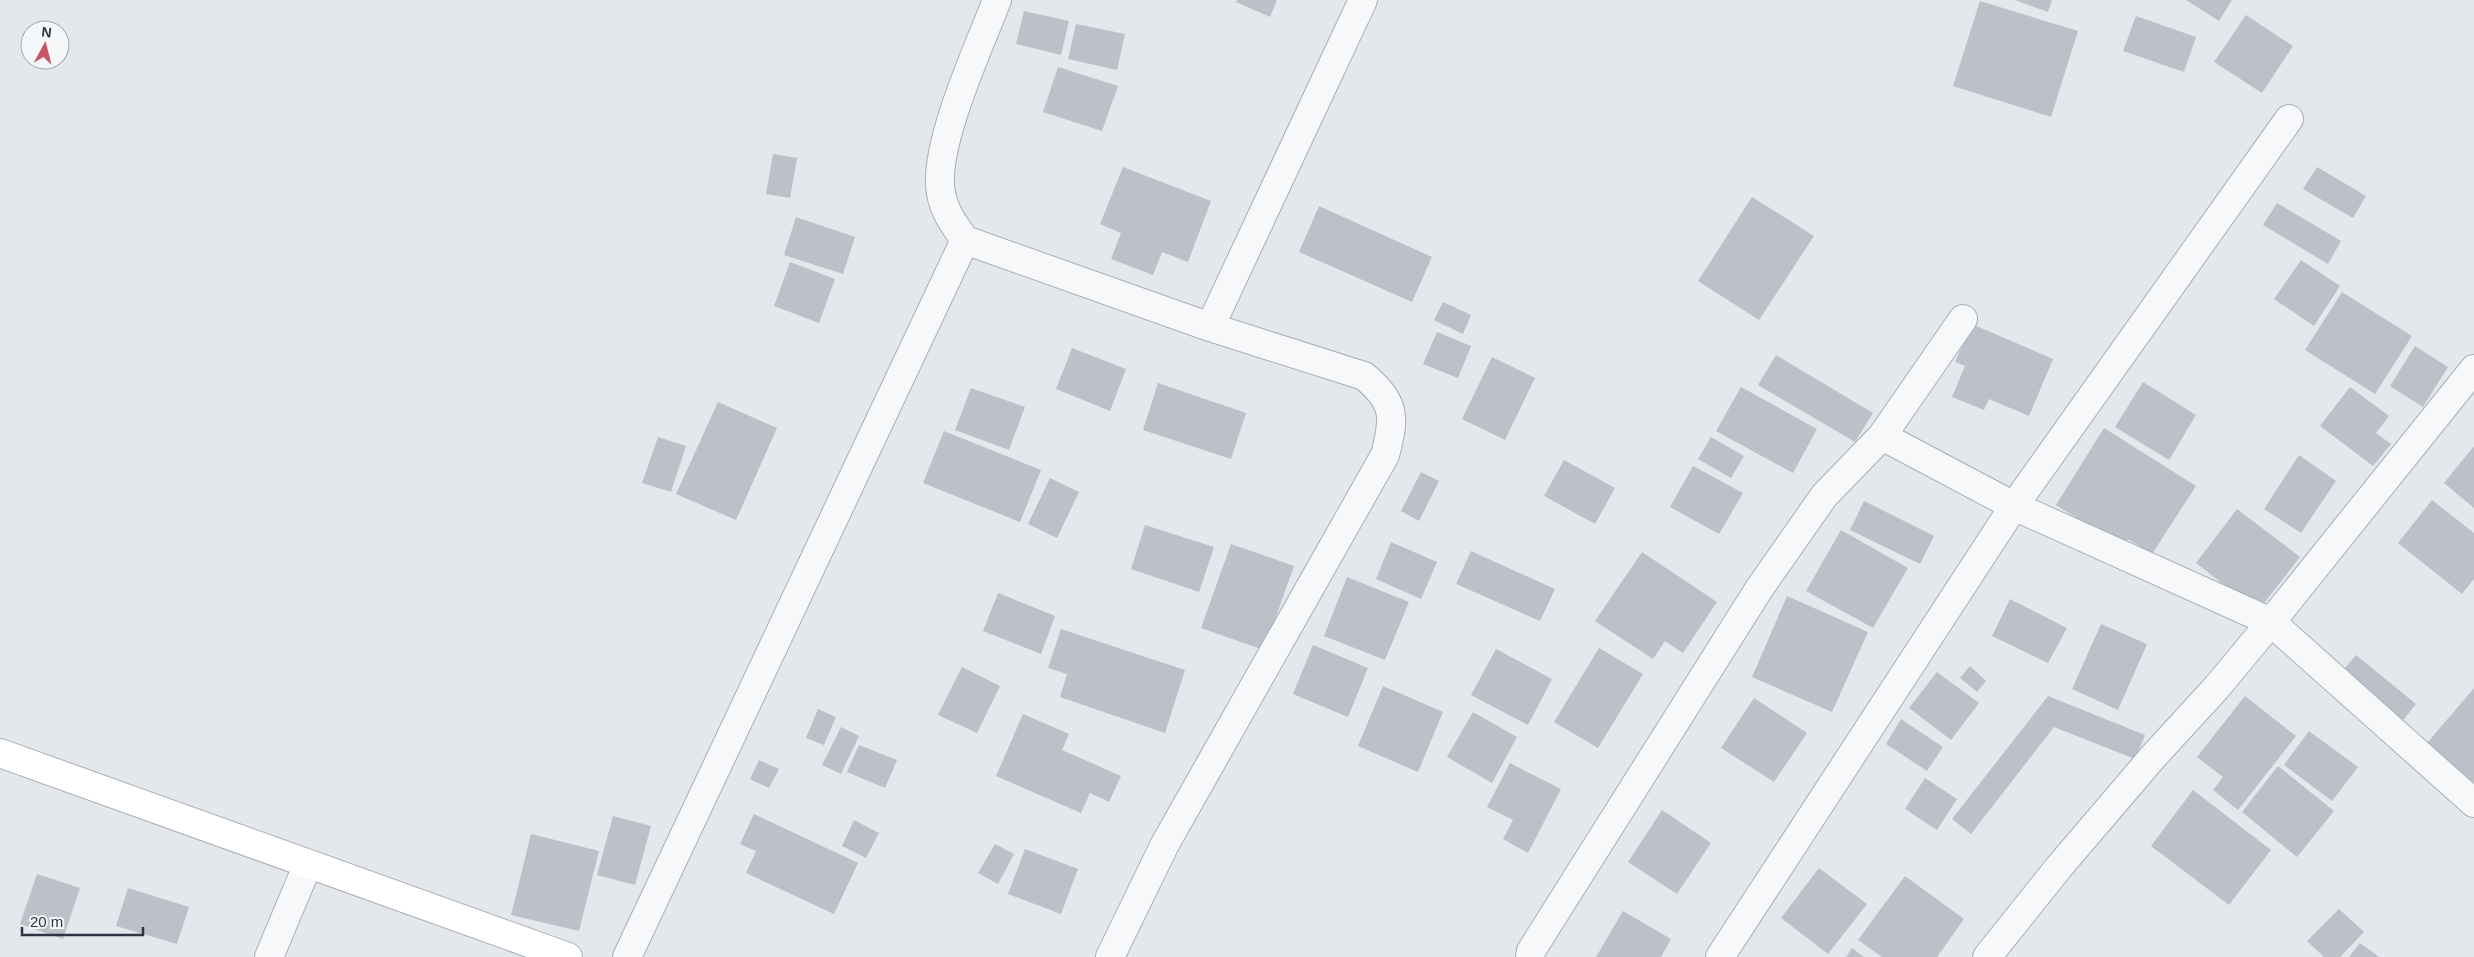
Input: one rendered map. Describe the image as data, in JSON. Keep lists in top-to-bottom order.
{
  "scale_bar": "20 m",
  "north": "top"
}
